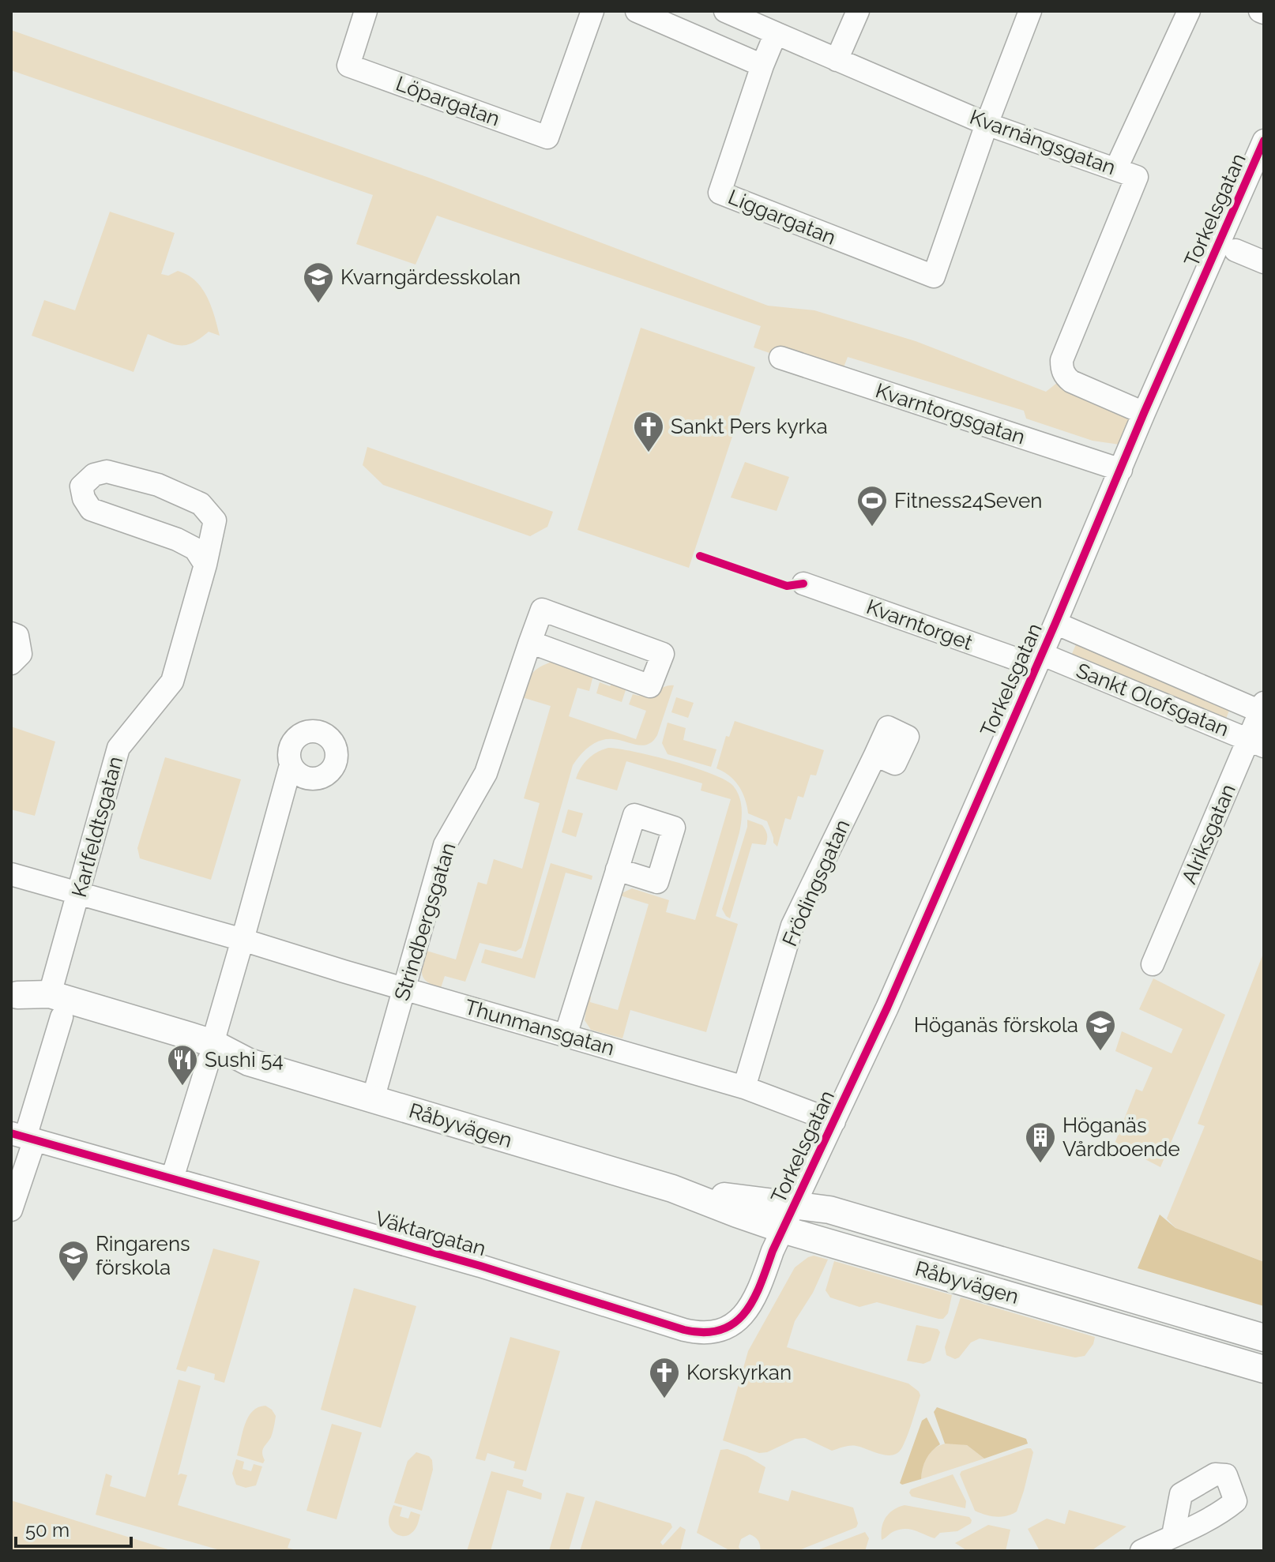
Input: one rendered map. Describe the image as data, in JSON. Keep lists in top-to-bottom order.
{
  "streets": {
    "main road": ["Råbyvägen"],
    "street": [
      "Löpargatan",
      "Kvarnängsgatan",
      "Torkelsgatan",
      "Liggargatan",
      "Kvarntorgsgatan",
      "Kvarntorget",
      "Sankt Olofsgatan",
      "Karlfeldtsgatan",
      "Alriksgatan",
      "Frödingsgatan",
      "Strindbergsgatan",
      "Thunmansgatan",
      "Väktargatan"
    ]
  },
  "crossings": [
    ["Kvarnängsgatan", "Torkelsgatan"],
    ["Kvarnängsgatan", "Liggargatan"],
    ["Torkelsgatan", "Kvarntorgsgatan"],
    ["Torkelsgatan", "Kvarntorget"],
    ["Torkelsgatan", "Sankt Olofsgatan"],
    ["Torkelsgatan", "Thunmansgatan"],
    ["Torkelsgatan", "Råbyvägen"],
    ["Torkelsgatan", "Väktargatan"],
    ["Kvarntorget", "Sankt Olofsgatan"],
    ["Sankt Olofsgatan", "Alriksgatan"],
    ["Karlfeldtsgatan", "Thunmansgatan"],
    ["Karlfeldtsgatan", "Råbyvägen"],
    ["Frödingsgatan", "Thunmansgatan"],
    ["Strindbergsgatan", "Thunmansgatan"],
    ["Strindbergsgatan", "Råbyvägen"],
    ["Råbyvägen", "Väktargatan"]
  ],
  "places": {
    "school or university": ["Kvarngärdesskolan", "Höganäs förskola", "Ringarens förskola"],
    "church": ["Sankt Pers kyrka", "Korskyrkan"],
    "sports": ["Fitness24Seven"],
    "restaurant": ["Sushi 54"],
    "building": ["Höganäs Vårdboende"]
  },
  "scale_bar": "50 m"
}
